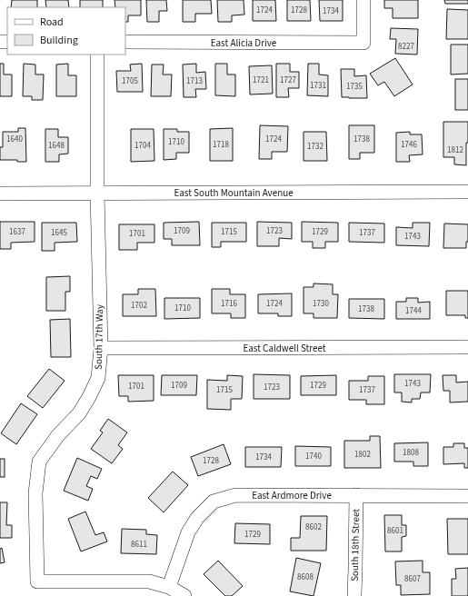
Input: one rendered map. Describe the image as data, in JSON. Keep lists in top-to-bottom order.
{
  "streets": {
    "street": [
      "East Alicia Drive",
      "East South Mountain Avenue",
      "South 17th Way",
      "East Caldwell Street",
      "East Ardmore Drive",
      "South 18th Street"
    ]
  },
  "crossings": [
    ["East South Mountain Avenue", "South 17th Way"],
    ["South 17th Way", "East Caldwell Street"],
    ["South 17th Way", "East Ardmore Drive"],
    ["East Ardmore Drive", "South 18th Street"]
  ],
  "house_numbers": [
    "1724",
    "1728",
    "1734",
    "8227",
    "1721",
    "1727",
    "1705",
    "1713",
    "1731",
    "1735",
    "1640",
    "1724",
    "1738",
    "1710",
    "1718",
    "1746",
    "1648",
    "1704",
    "1732",
    "1812",
    "1709",
    "1723",
    "1637",
    "1715",
    "1729",
    "1645",
    "1737",
    "1701",
    "1743",
    "1716",
    "1724",
    "1730",
    "1702",
    "1710",
    "1738",
    "1744",
    "1743",
    "1709",
    "1729",
    "1701",
    "1723",
    "1715",
    "1737",
    "1808",
    "1802",
    "1740",
    "1734",
    "1728",
    "8602",
    "8601",
    "1729",
    "8611",
    "8608",
    "8607"
  ],
  "legend": ["Road", "Building"]
}
